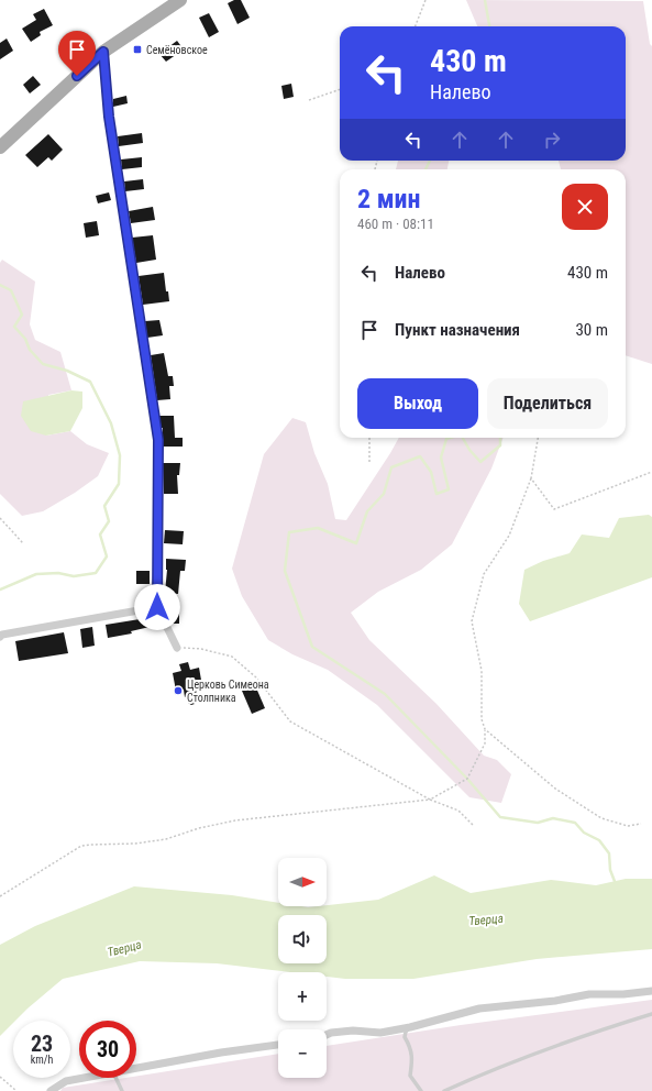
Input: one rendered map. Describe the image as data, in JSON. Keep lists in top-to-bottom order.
{
  "water": ["Тверца"],
  "places": {
    "transit": ["Семёновское"],
    "other": ["Церковь Симеона Столпника"]
  },
  "north": "right",
  "page": {
    "turn": ["430 m", "Налево"],
    "heading": ["2 мин", "460 m · 08:11"],
    "list": [
      {
        "name": "Налево",
        "value": "430 m"
      },
      {
        "name": "Пункт назначения",
        "value": "30 m"
      }
    ],
    "buttons": ["Выход", "Поделиться"],
    "map_buttons": ["+", "−"],
    "speed": "23 km/h",
    "limit": "30"
  }
}
